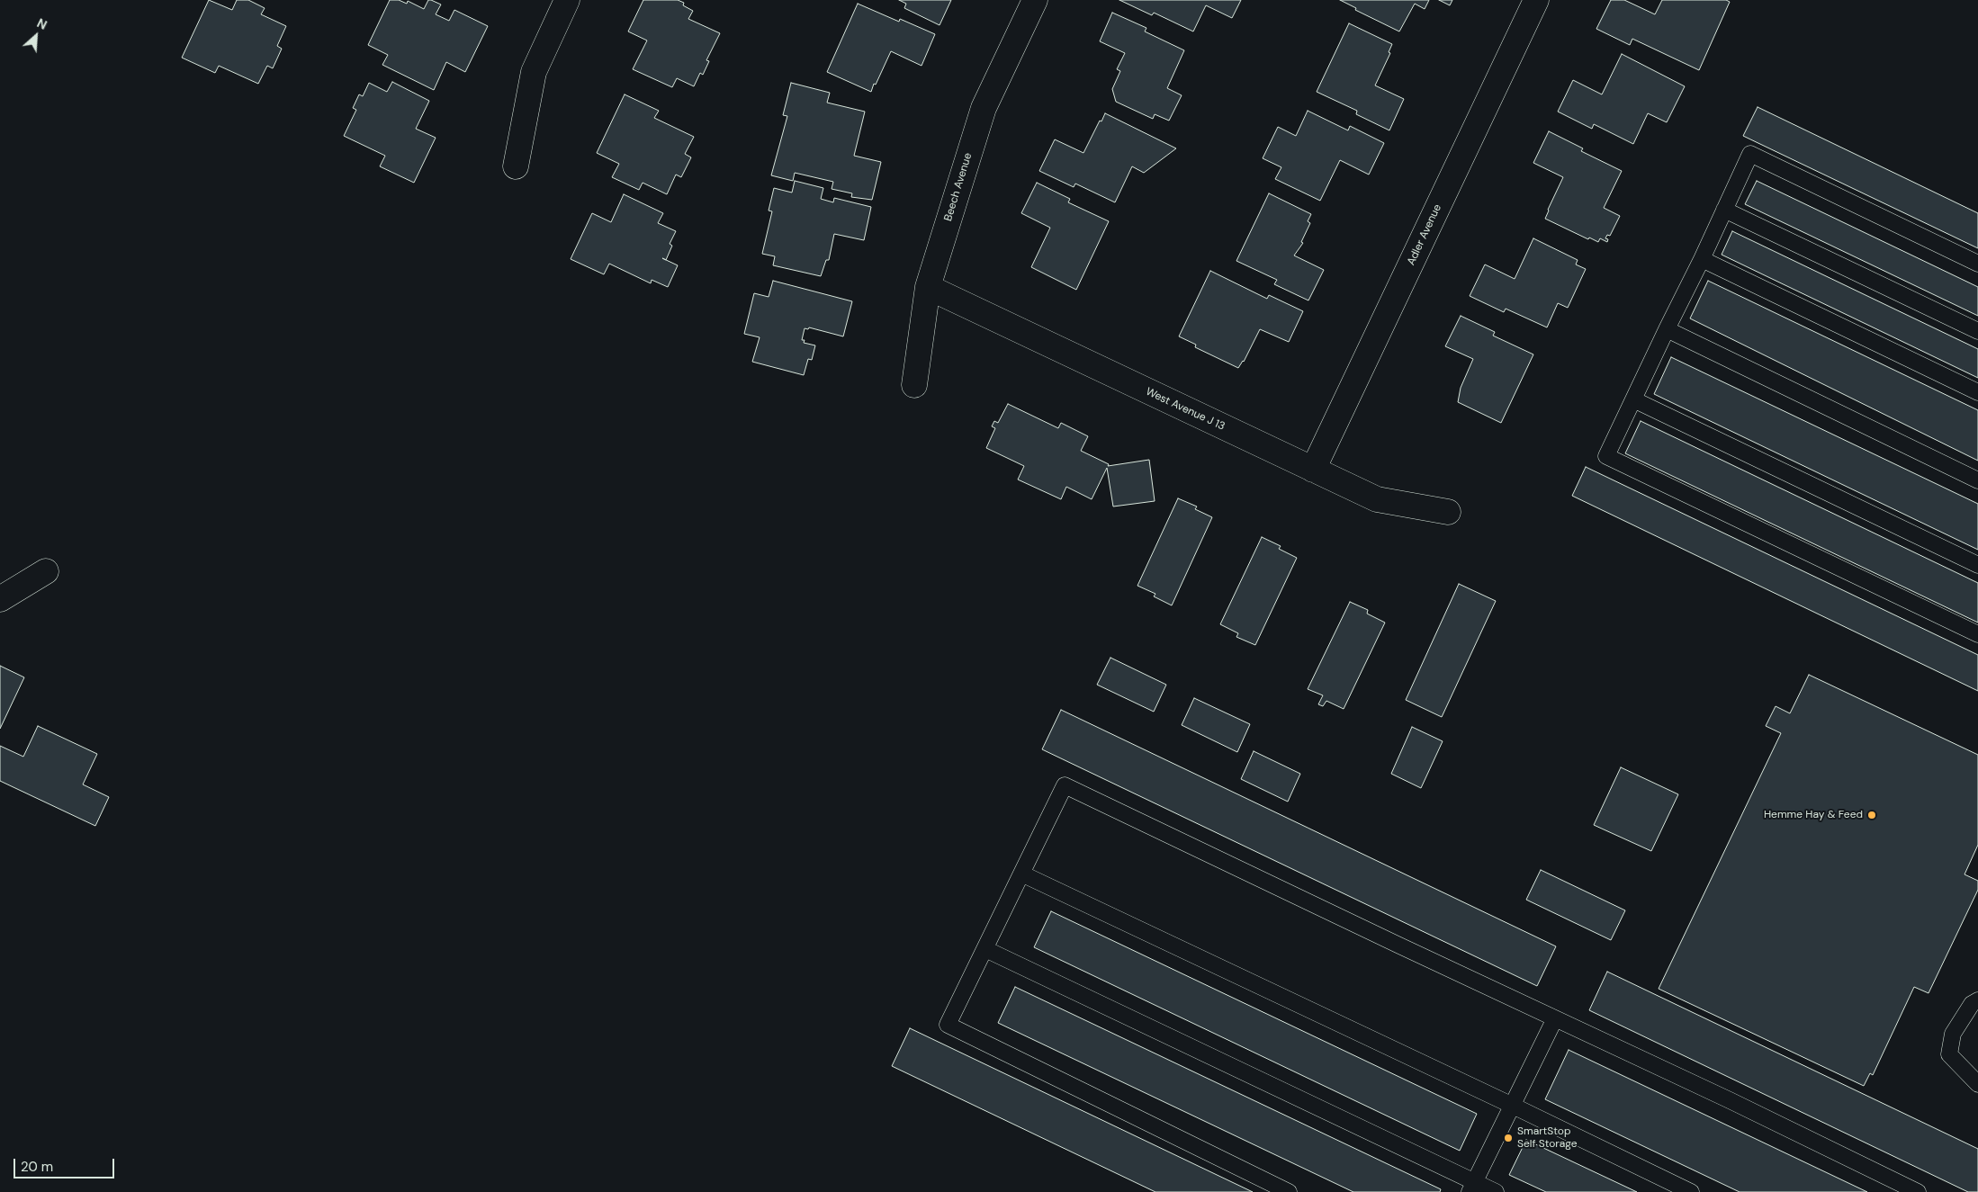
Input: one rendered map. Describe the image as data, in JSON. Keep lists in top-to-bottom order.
{
  "streets": {
    "street": ["Beech Avenue", "Adler Avenue", "West Avenue J 13"]
  },
  "crossings": [
    ["Beech Avenue", "West Avenue J 13"],
    ["Adler Avenue", "West Avenue J 13"]
  ],
  "places": ["Hemme Hay & Feed", "SmartStop Self Storage"],
  "scale_bar": "20 m",
  "north": "top right"
}
